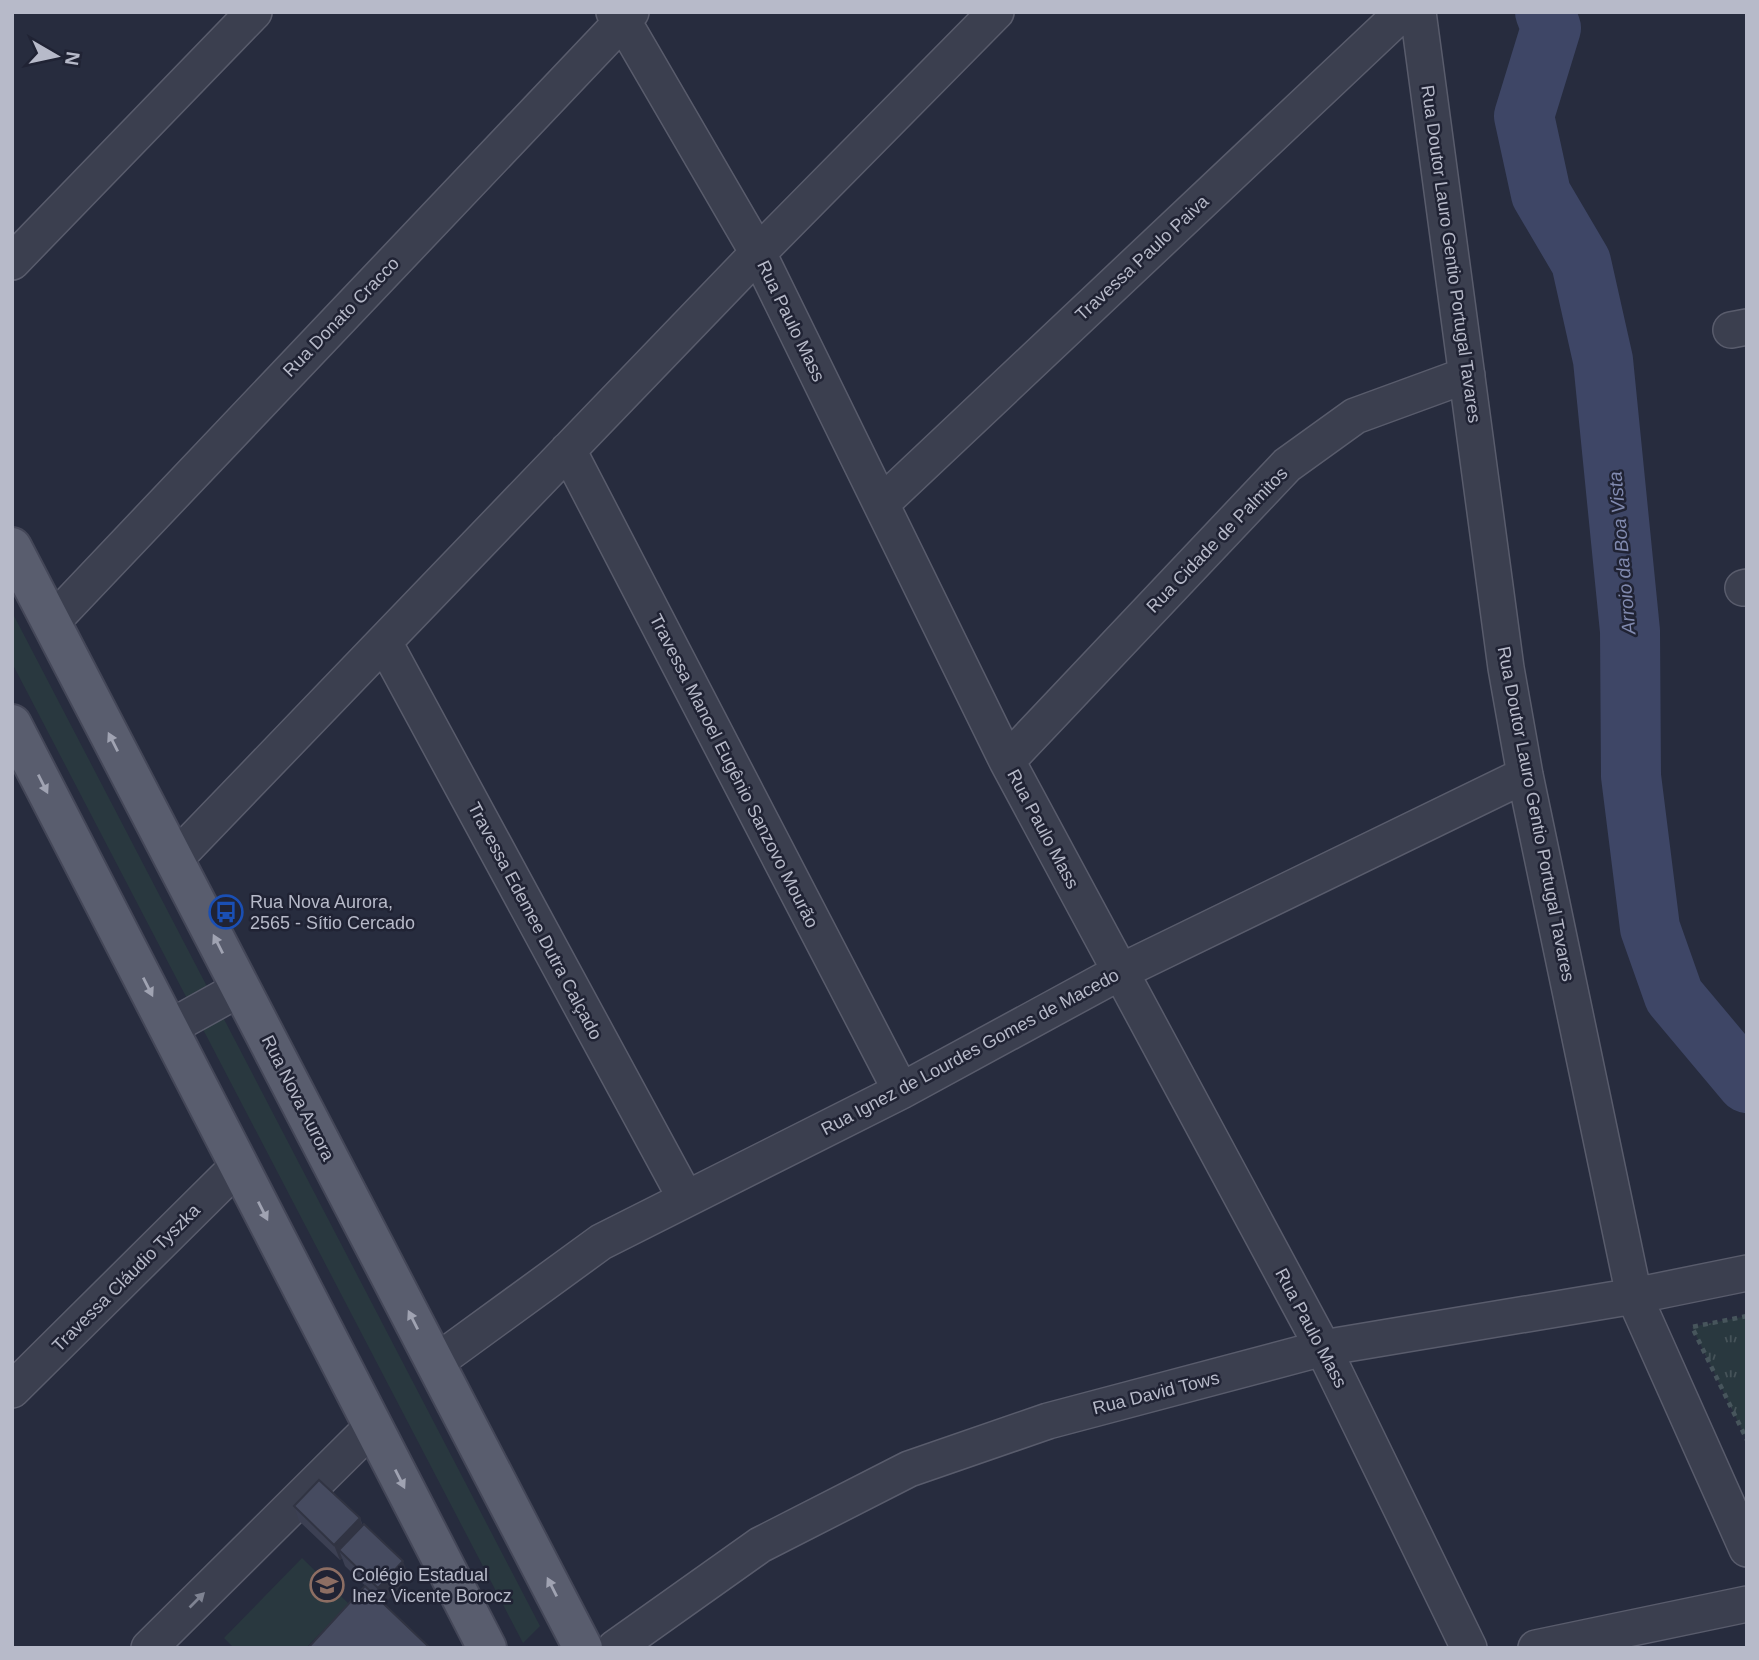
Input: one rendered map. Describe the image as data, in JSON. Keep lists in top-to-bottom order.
{
  "streets": {
    "main road": ["Rua Nova Aurora"],
    "street": [
      "Rua Doutor Lauro Gentio Portugal Tavares",
      "Travessa Paulo Paiva",
      "Rua Donato Cracco",
      "Rua Paulo Mass",
      "Rua Cidade de Palmitos",
      "Travessa Manoel Eugênio Sanzovo Mourão",
      "Travessa Edemee Dutra Calçado",
      "Rua Ignez de Lourdes Gomes de Macedo",
      "Travessa Cláudio Tyszka",
      "Rua David Tows"
    ]
  },
  "crossings": [
    ["Rua Doutor Lauro Gentio Portugal Tavares", "Rua Cidade de Palmitos"],
    ["Rua Doutor Lauro Gentio Portugal Tavares", "Rua Ignez de Lourdes Gomes de Macedo"],
    ["Rua Doutor Lauro Gentio Portugal Tavares", "Rua David Tows"],
    ["Travessa Paulo Paiva", "Rua Paulo Mass"],
    ["Rua Donato Cracco", "Rua Paulo Mass"],
    ["Rua Donato Cracco", "Rua Nova Aurora"],
    ["Rua Paulo Mass", "Rua Cidade de Palmitos"],
    ["Rua Paulo Mass", "Rua Ignez de Lourdes Gomes de Macedo"],
    ["Rua Paulo Mass", "Rua David Tows"],
    ["Travessa Manoel Eugênio Sanzovo Mourão", "Rua Ignez de Lourdes Gomes de Macedo"],
    ["Travessa Edemee Dutra Calçado", "Rua Ignez de Lourdes Gomes de Macedo"],
    ["Rua Ignez de Lourdes Gomes de Macedo", "Rua Nova Aurora"]
  ],
  "water": ["Arroio da Boa Vista"],
  "places": {
    "bus stop": ["Rua Nova Aurora, 2565 - Sítio Cercado"],
    "school or university": ["Colégio Estadual Inez Vicente Borocz"]
  },
  "north": "right"
}
